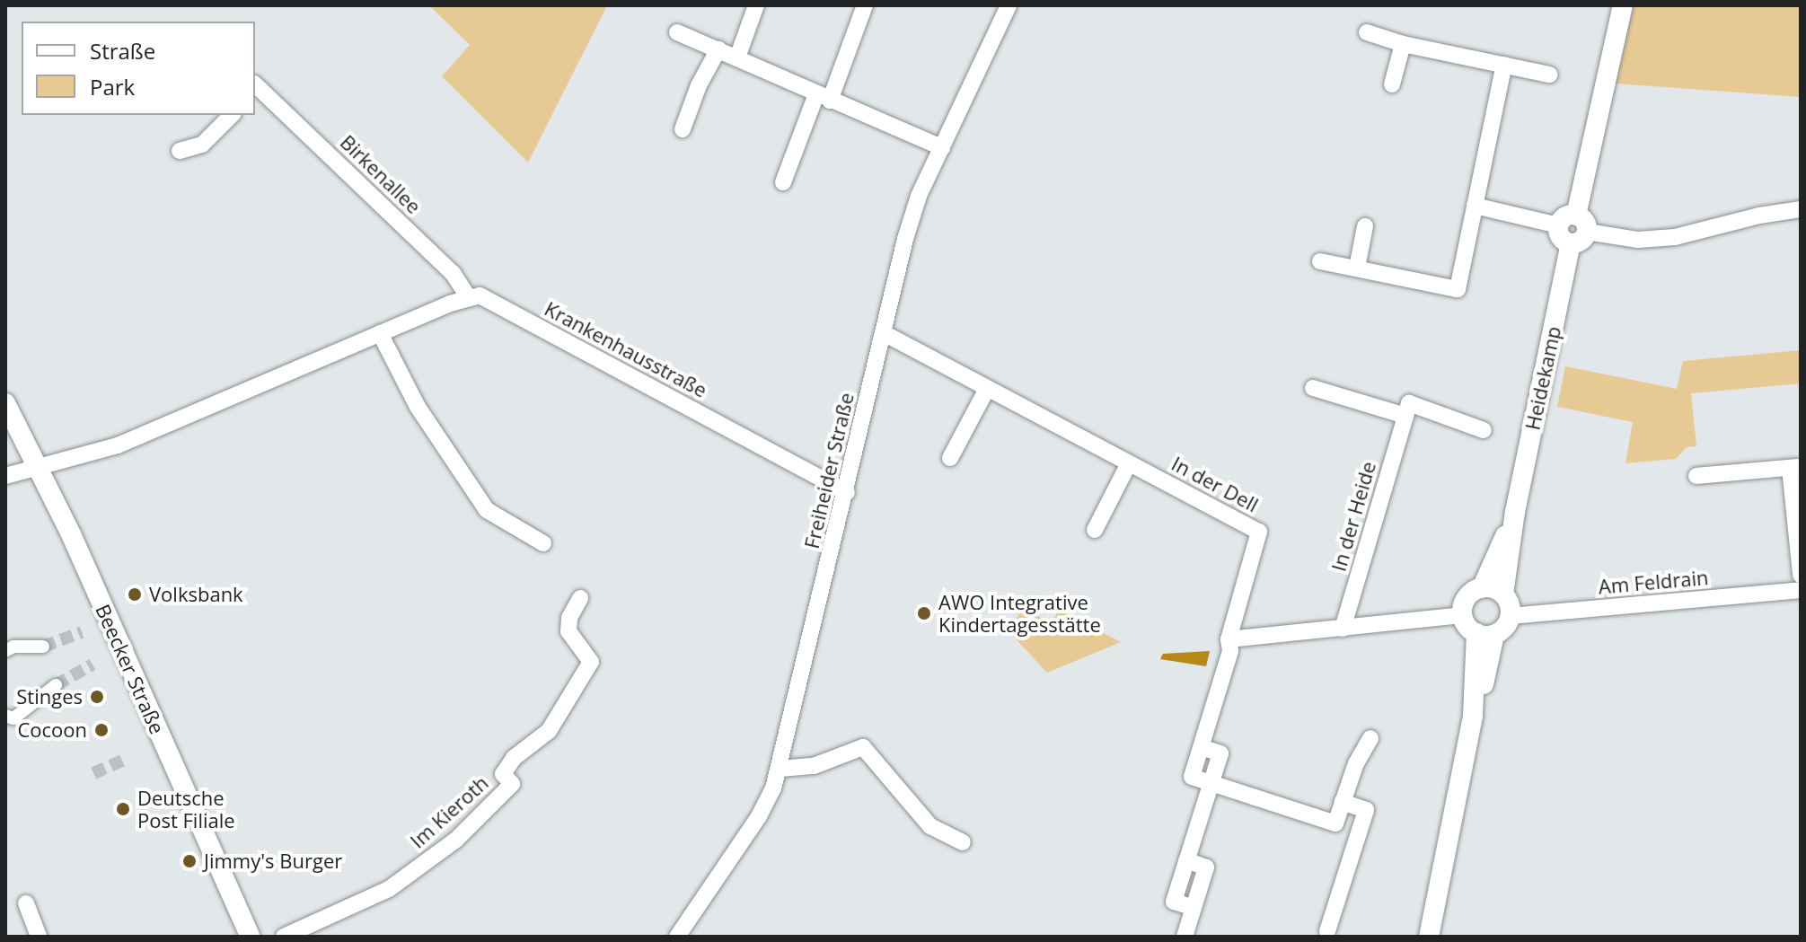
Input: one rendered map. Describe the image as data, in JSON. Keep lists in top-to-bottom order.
{
  "streets": {
    "street": [
      "Birkenallee",
      "Krankenhausstraße",
      "Heidekamp",
      "Freiheider Straße",
      "In der Dell",
      "In der Heide",
      "Am Feldrain",
      "Beecker Straße",
      "Im Kieroth"
    ]
  },
  "crossings": [
    ["Birkenallee", "Krankenhausstraße"],
    ["Krankenhausstraße", "Freiheider Straße"],
    ["Heidekamp", "Am Feldrain"],
    ["Freiheider Straße", "In der Dell"]
  ],
  "places": [
    "Volksbank",
    "AWO Integrative Kindertagesstätte",
    "Stinges",
    "Cocoon",
    "Deutsche Post Filiale",
    "Jimmy's Burger"
  ],
  "legend": ["Straße", "Park"]
}
